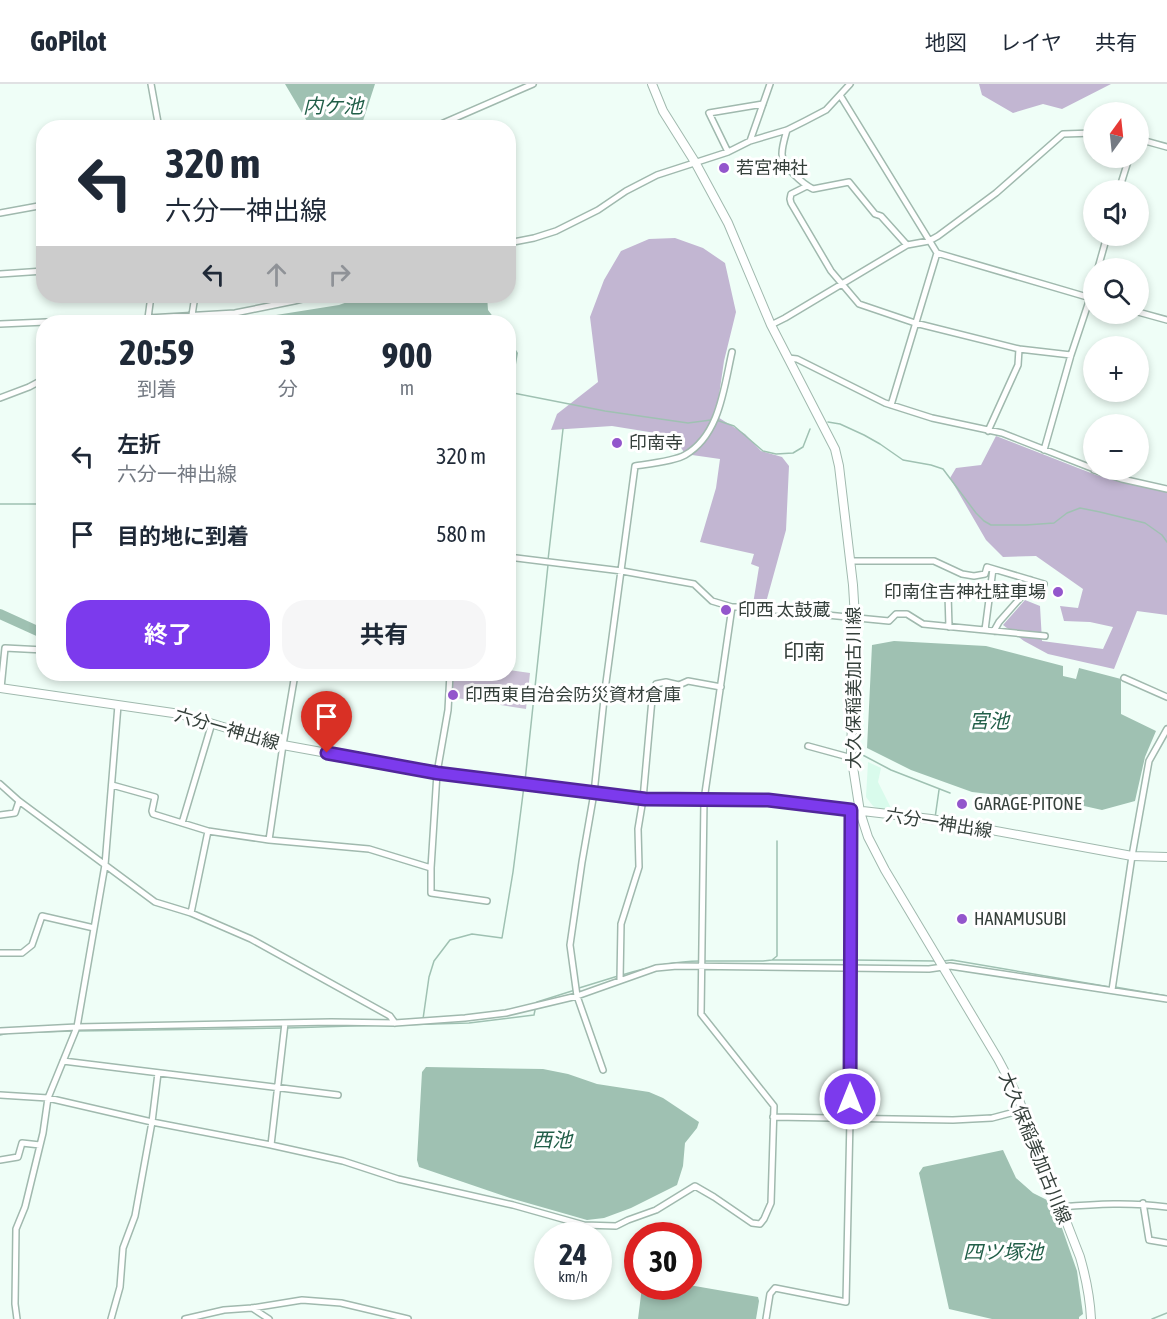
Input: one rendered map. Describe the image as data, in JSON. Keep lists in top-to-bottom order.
{
  "streets": {
    "main road": ["大久保稲美加古川線", "六分一神出線"]
  },
  "crossings": [
    ["大久保稲美加古川線", "六分一神出線"]
  ],
  "districts": ["印南"],
  "water": [
    "内ケ池",
    "宮池",
    "西池",
    "四ツ塚池"
  ],
  "places": [
    "若宮神社",
    "印南寺",
    "印南住吉神社駐車場",
    "印西 太鼓蔵",
    "印西東自治会防災資材倉庫",
    "GARAGE-PITONE",
    "HANAMUSUBI"
  ],
  "north": "top",
  "page": {
    "header": "GoPilot",
    "nav": ["地図", "レイヤ", "共有"],
    "map_buttons": ["+", "−"],
    "turn": ["320 m", "六分一神出線"],
    "eta": [
      "20:59",
      "到着",
      "3",
      "分",
      "900",
      "m"
    ],
    "list": [
      {
        "name": "左折",
        "note": "六分一神出線",
        "value": "320 m"
      },
      {
        "name": "目的地に到着",
        "value": "580 m"
      }
    ],
    "buttons": ["終了", "共有"],
    "speed": "24 km/h",
    "limit": "30"
  }
}
